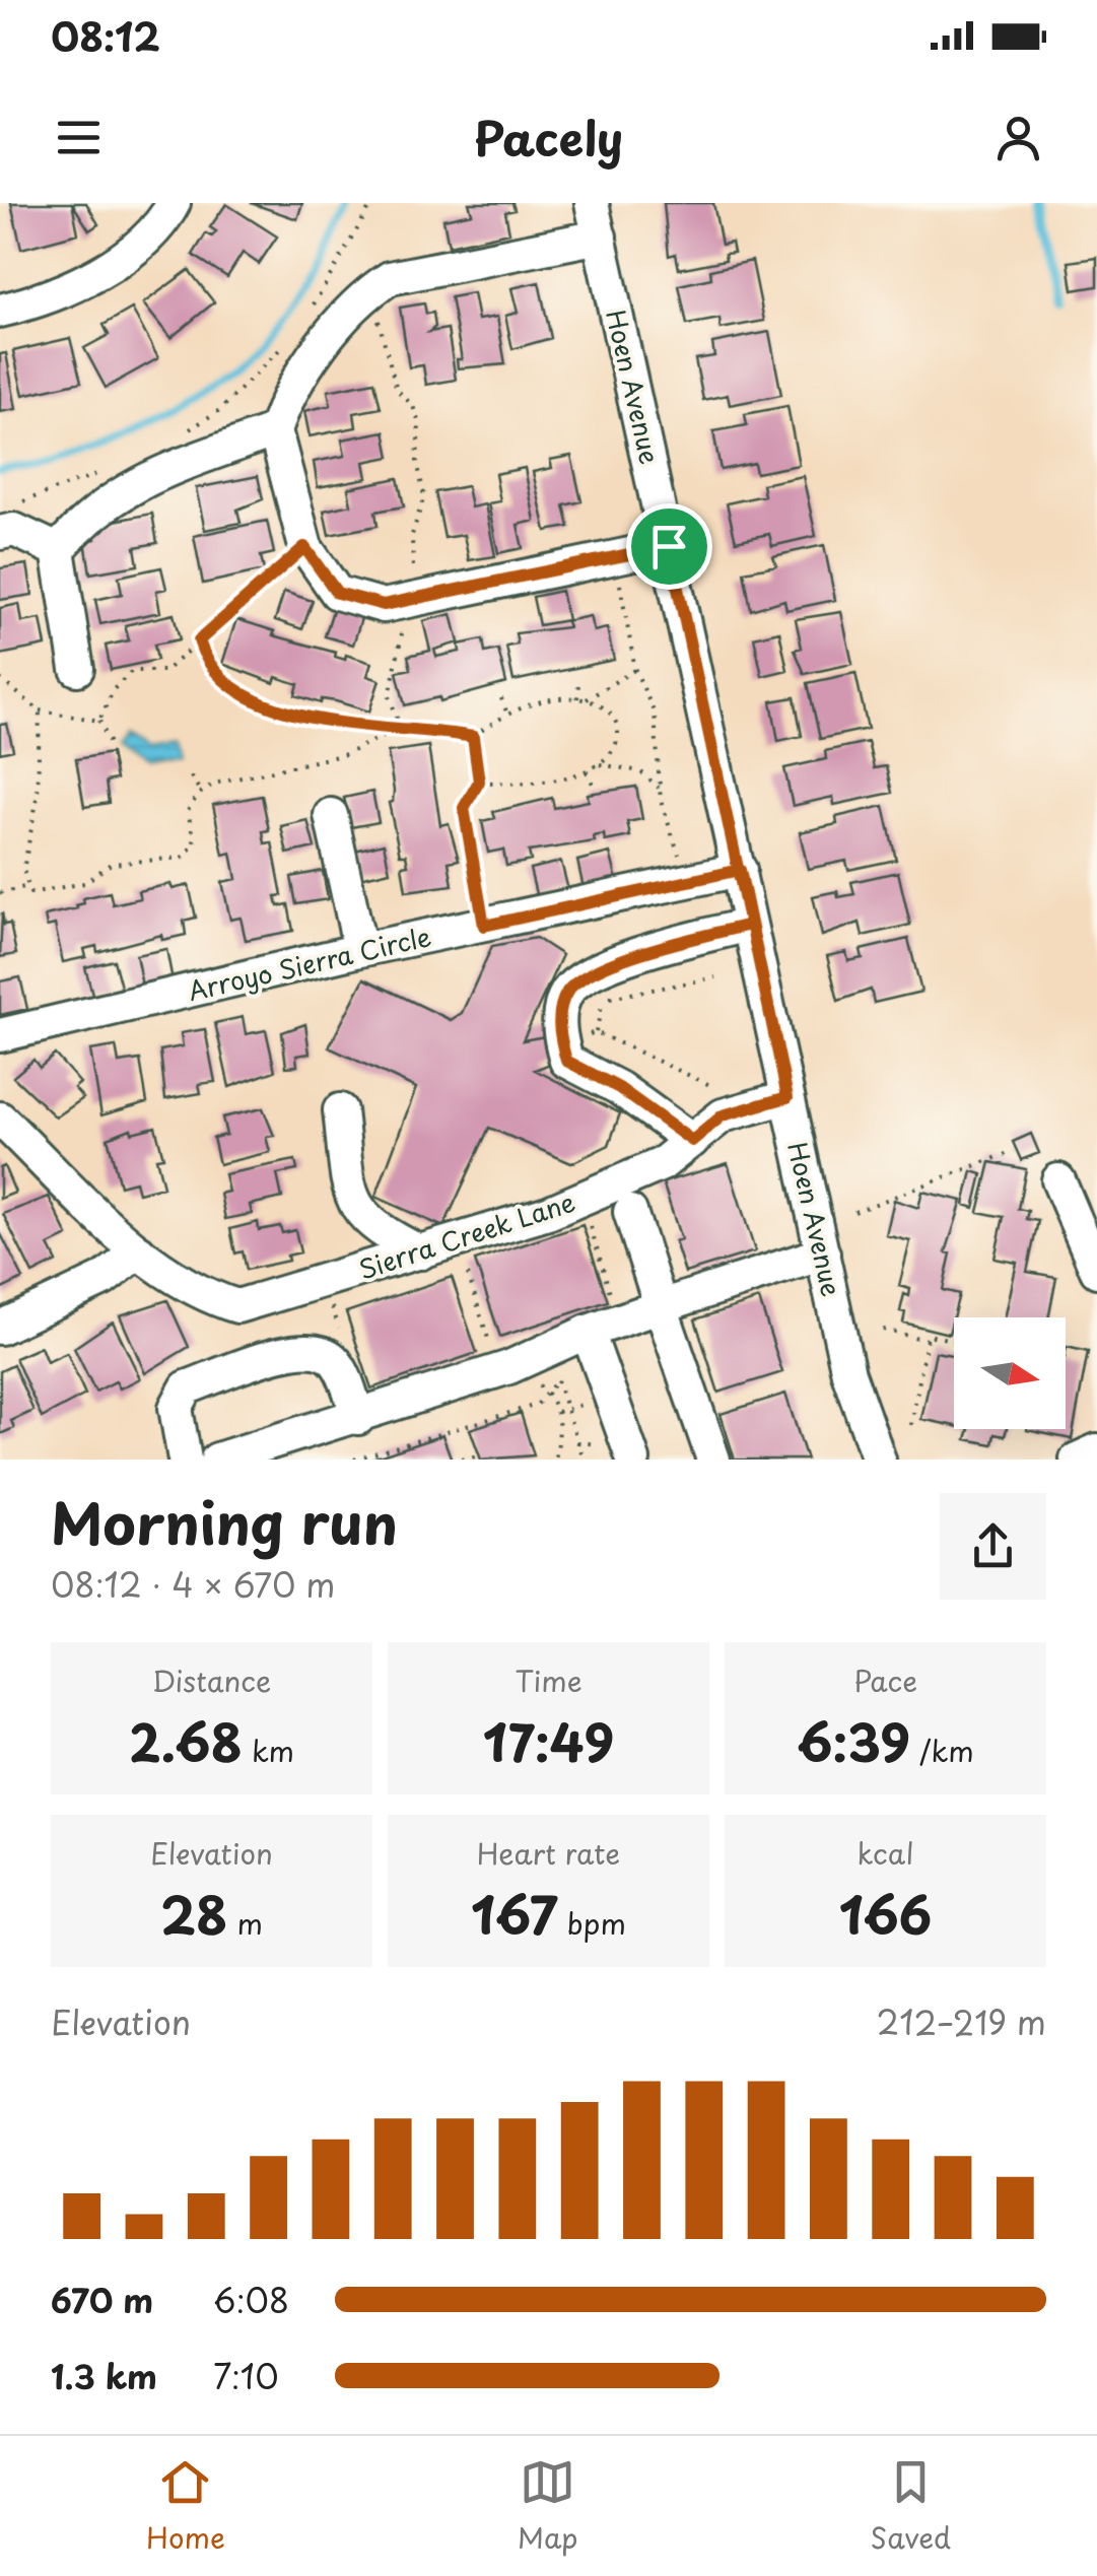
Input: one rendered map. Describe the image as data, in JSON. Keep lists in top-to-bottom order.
{
  "streets": {
    "street": ["Hoen Avenue", "Arroyo Sierra Circle", "Sierra Creek Lane"]
  },
  "crossings": [
    ["Hoen Avenue", "Arroyo Sierra Circle"],
    ["Hoen Avenue", "Sierra Creek Lane"]
  ],
  "north": "right",
  "page": {
    "status": "08:12",
    "header": "Pacely",
    "heading": ["Morning run", "08:12 · 4 × 670 m"],
    "stats": [
      ["Distance", "2.68 km"],
      ["Time", "17:49"],
      ["Pace", "6:39 /km"],
      ["Elevation", "28 m"],
      ["Heart rate", "167 bpm"],
      ["kcal", "166"]
    ],
    "chart": ["Elevation", "212–219 m"],
    "list": [
      {
        "name": "670 m",
        "note": "6:08"
      },
      {
        "name": "1.3 km",
        "note": "7:10"
      }
    ],
    "tabs": ["Home", "Map", "Saved"]
  }
}
